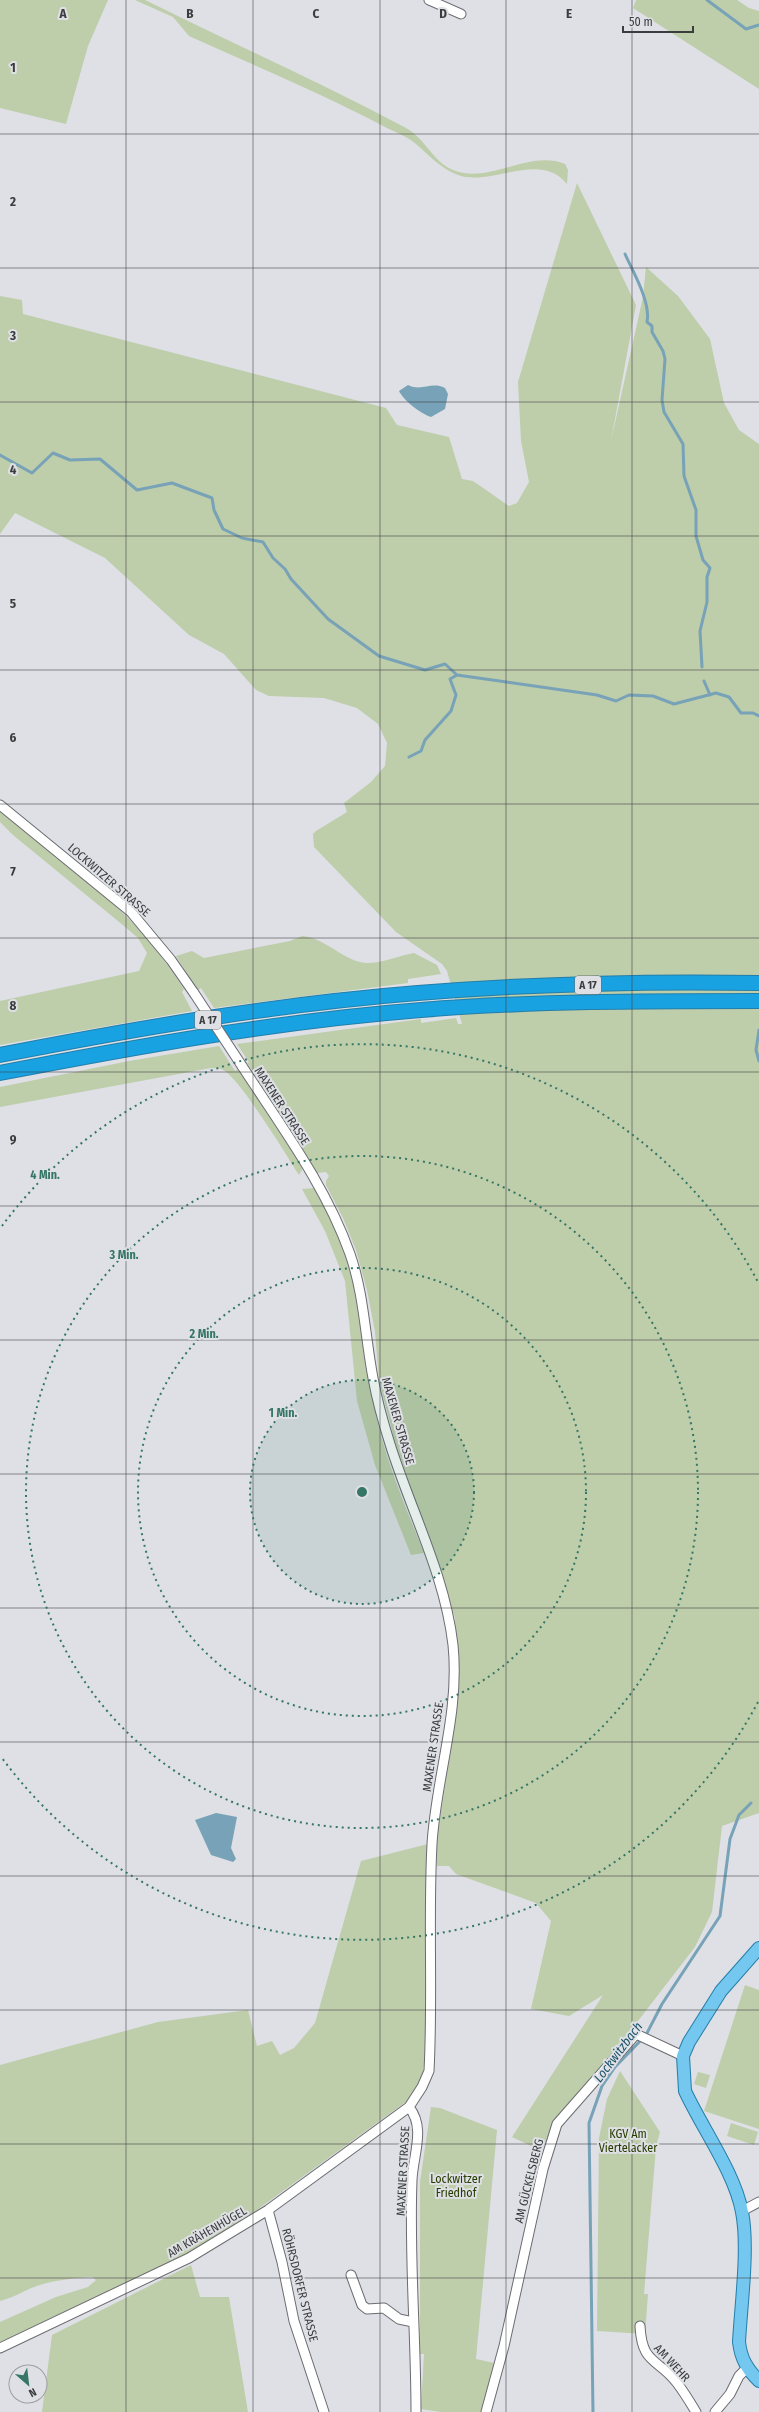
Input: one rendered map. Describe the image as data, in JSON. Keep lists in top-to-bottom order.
{
  "streets": {
    "highway": ["A 17"],
    "street": [
      "LOCKWITZER STRASSE",
      "MAXENER STRASSE",
      "AM GÜCKELSBERG",
      "AM KRÄHENHÜGEL",
      "RÖHRSDORFER STRASSE",
      "AM WEHR"
    ]
  },
  "crossings": [
    ["LOCKWITZER STRASSE", "MAXENER STRASSE"],
    ["MAXENER STRASSE", "AM KRÄHENHÜGEL"],
    ["AM KRÄHENHÜGEL", "RÖHRSDORFER STRASSE"]
  ],
  "water": ["Lockwitzbach"],
  "parks": ["KGV Am Viertelacker", "Lockwitzer Friedhof"],
  "scale_bar": "50 m",
  "north": "bottom right",
  "grid": {
    "columns": [
      "A",
      "B",
      "C",
      "D",
      "E"
    ],
    "rows": [
      "1",
      "2",
      "3",
      "4",
      "5",
      "6",
      "7",
      "8",
      "9"
    ]
  },
  "rings": [
    "4 Min.",
    "3 Min.",
    "2 Min.",
    "1 Min."
  ]
}
